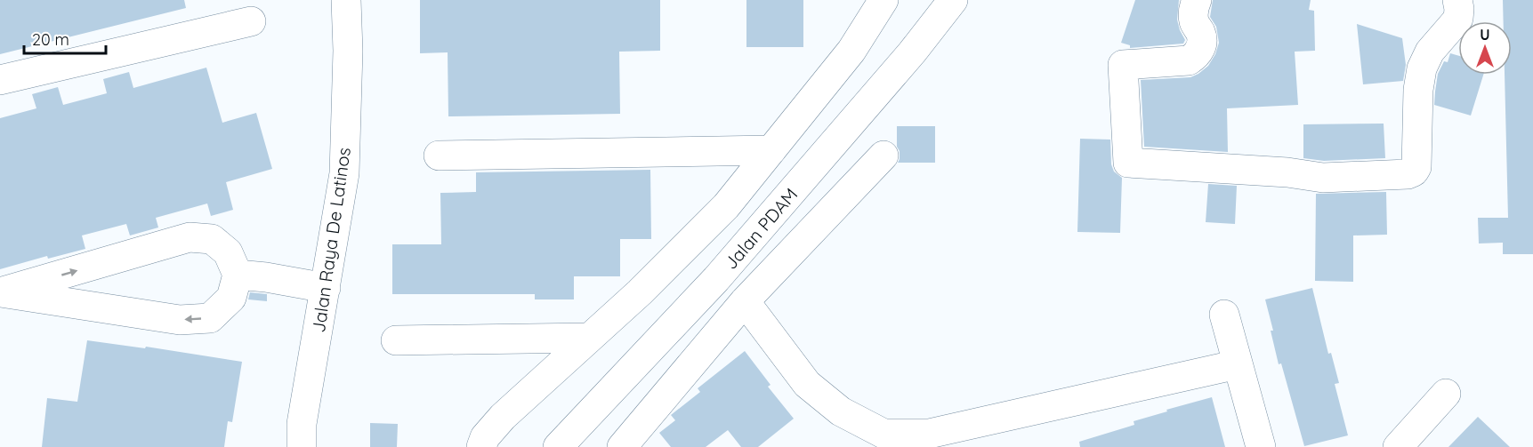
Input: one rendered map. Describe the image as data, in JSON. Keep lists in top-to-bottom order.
{
  "streets": {
    "street": ["Jalan PDAM", "Jalan Raya De Latinos"]
  },
  "scale_bar": "20 m",
  "north": "top"
}
